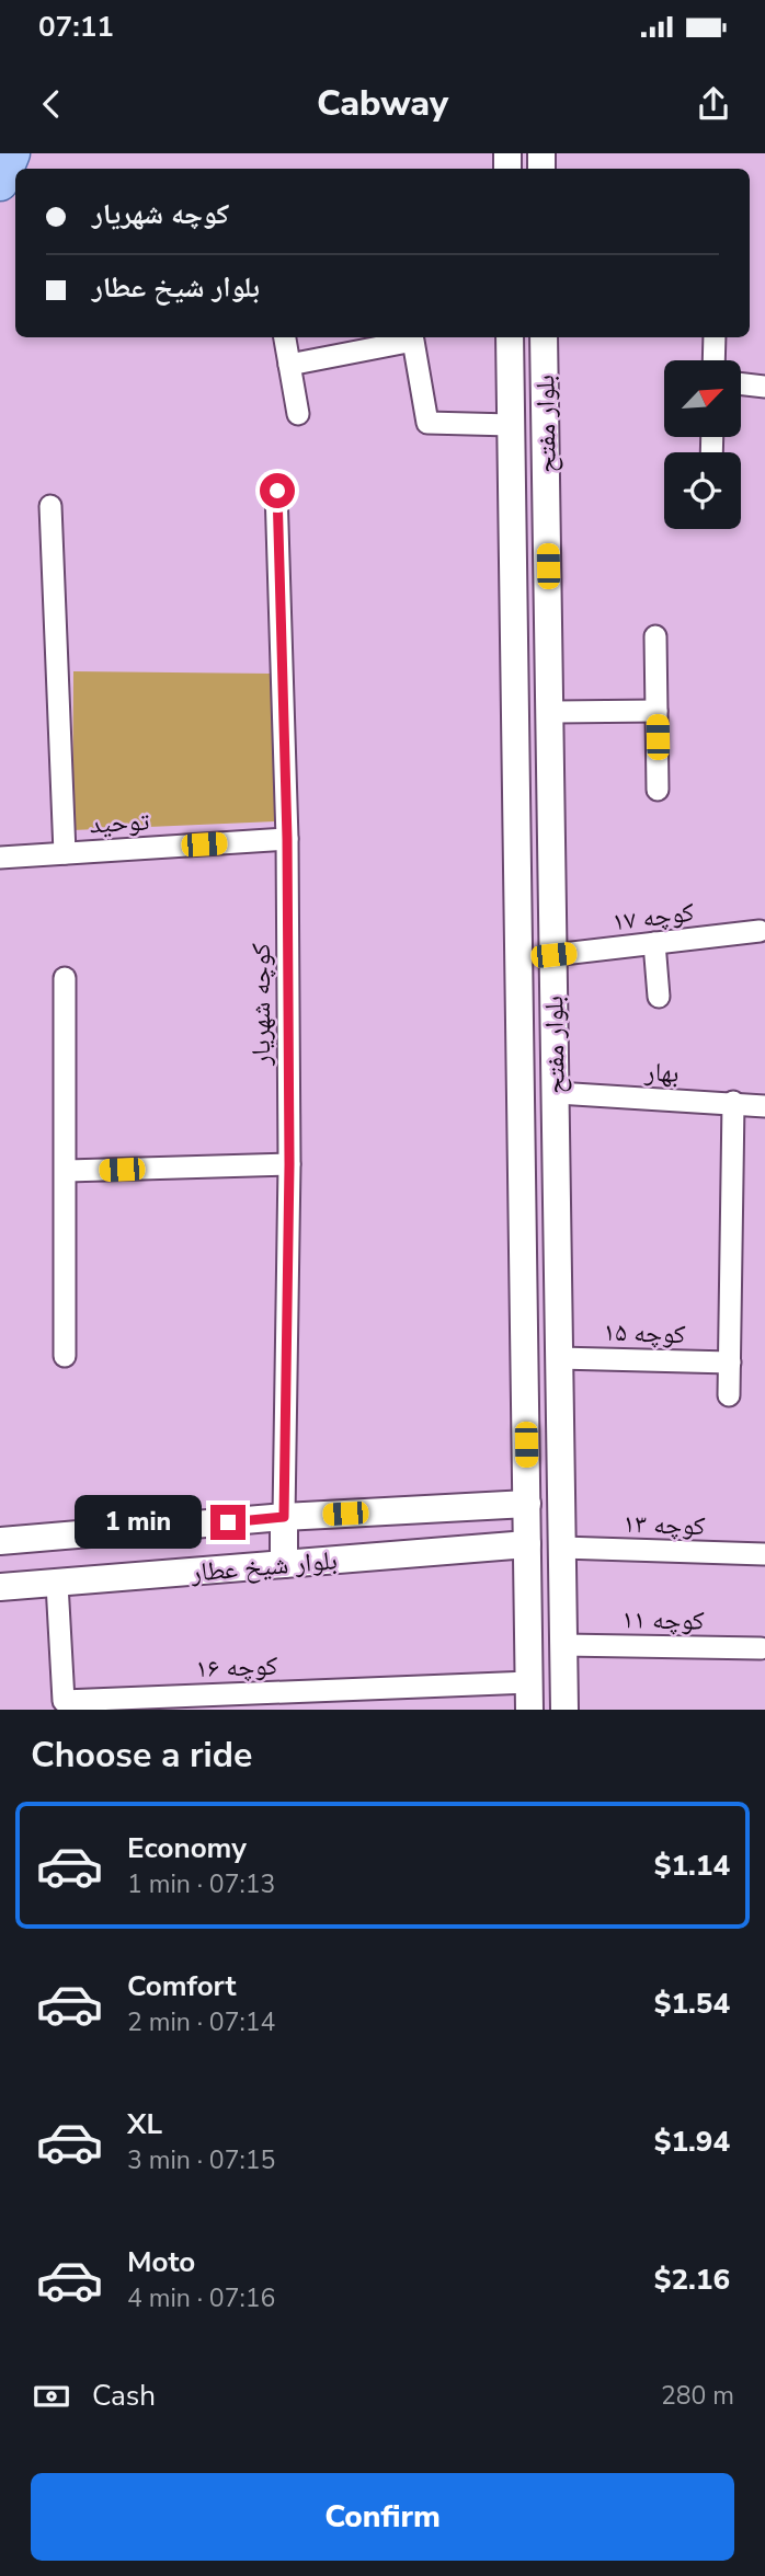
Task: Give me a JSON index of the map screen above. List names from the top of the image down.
{
  "streets": {
    "street": [
      "بلوار مفتح",
      "توحید",
      "کوچه ۱۷",
      "کوچه شهریار",
      "بهار",
      "کوچه ۱۵",
      "کوچه ۱۳",
      "بلوار شیخ عطار",
      "کوچه ۱۱",
      "کوچه ۱۶"
    ]
  },
  "crossings": [
    ["بلوار مفتح", "کوچه ۱۷"],
    ["بلوار مفتح", "بهار"],
    ["بلوار مفتح", "کوچه ۱۵"],
    ["بلوار مفتح", "کوچه ۱۳"],
    ["بلوار مفتح", "بلوار شیخ عطار"],
    ["بلوار مفتح", "کوچه ۱۱"],
    ["بلوار مفتح", "کوچه ۱۶"],
    ["توحید", "کوچه شهریار"],
    ["کوچه شهریار", "بلوار شیخ عطار"],
    ["بلوار شیخ عطار", "کوچه ۱۶"]
  ],
  "north": "top right",
  "page": {
    "status": "07:11",
    "header": "Cabway",
    "banner": ["کوچه شهریار", "بلوار شیخ عطار"],
    "bubble": "1 min",
    "heading": "Choose a ride",
    "list": [
      {
        "name": "Economy",
        "note": "1 min · 07:13",
        "value": "$1.14"
      },
      {
        "name": "Comfort",
        "note": "2 min · 07:14",
        "value": "$1.54"
      },
      {
        "name": "XL",
        "note": "3 min · 07:15",
        "value": "$1.94"
      },
      {
        "name": "Moto",
        "note": "4 min · 07:16",
        "value": "$2.16"
      }
    ],
    "pay": ["Cash", "280 m"],
    "buttons": "Confirm"
  }
}
